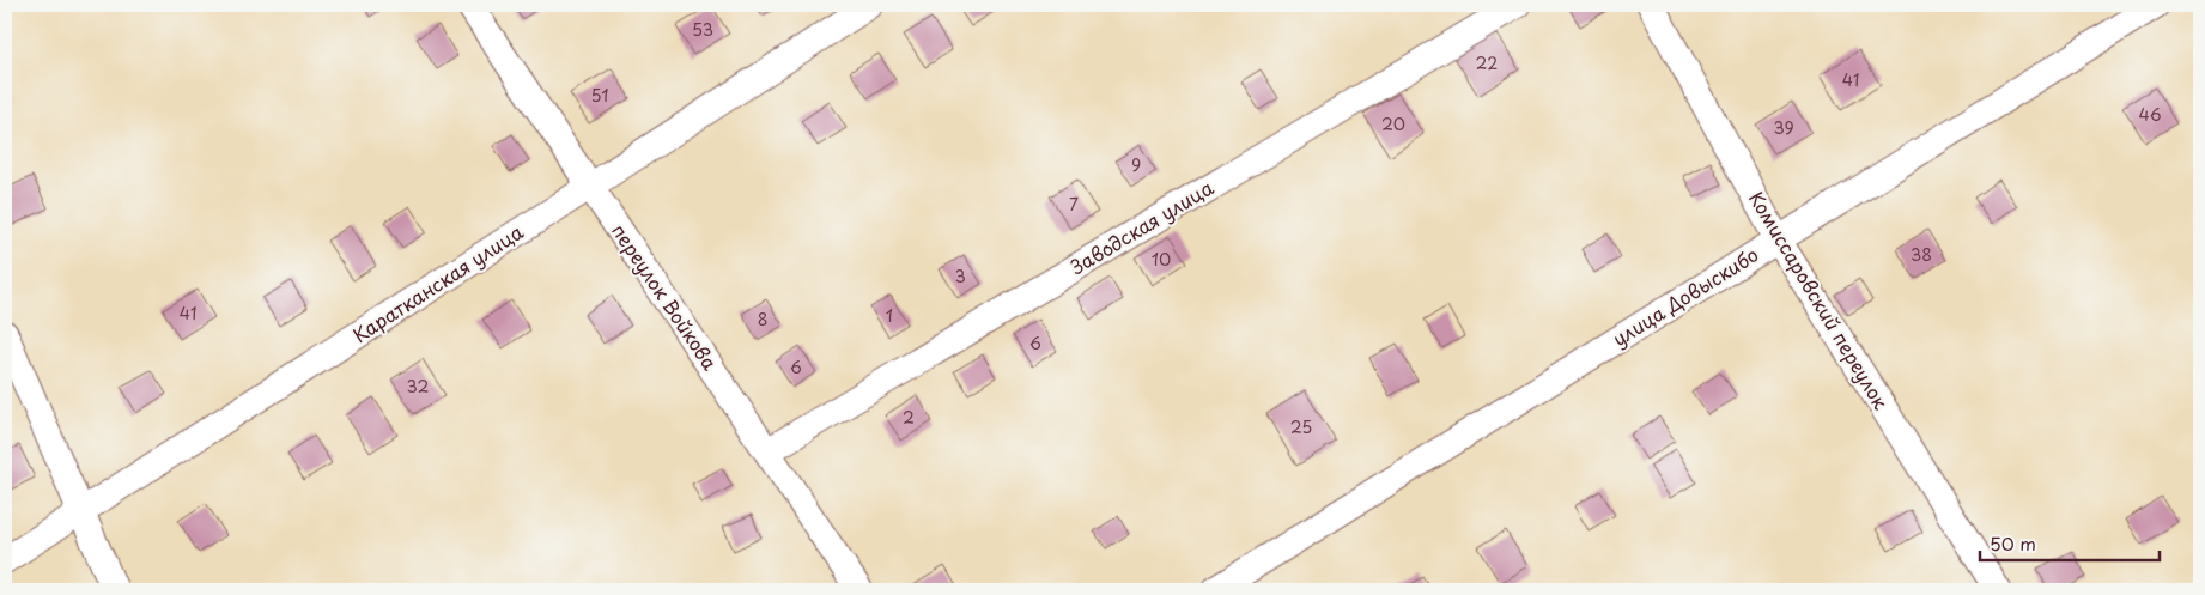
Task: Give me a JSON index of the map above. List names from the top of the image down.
{
  "streets": {
    "street": [
      "Заводская улица",
      "Каратканская улица",
      "переулок Войкова",
      "улица Довыскибо",
      "Комиссаровский переулок"
    ]
  },
  "crossings": [
    ["Заводская улица", "переулок Войкова"],
    ["Каратканская улица", "переулок Войкова"],
    ["улица Довыскибо", "Комиссаровский переулок"]
  ],
  "house_numbers": [
    "53",
    "22",
    "41",
    "51",
    "46",
    "20",
    "39",
    "9",
    "7",
    "38",
    "10",
    "3",
    "41",
    "1",
    "8",
    "6",
    "6",
    "32",
    "2",
    "25"
  ],
  "scale_bar": "50 m"
}
